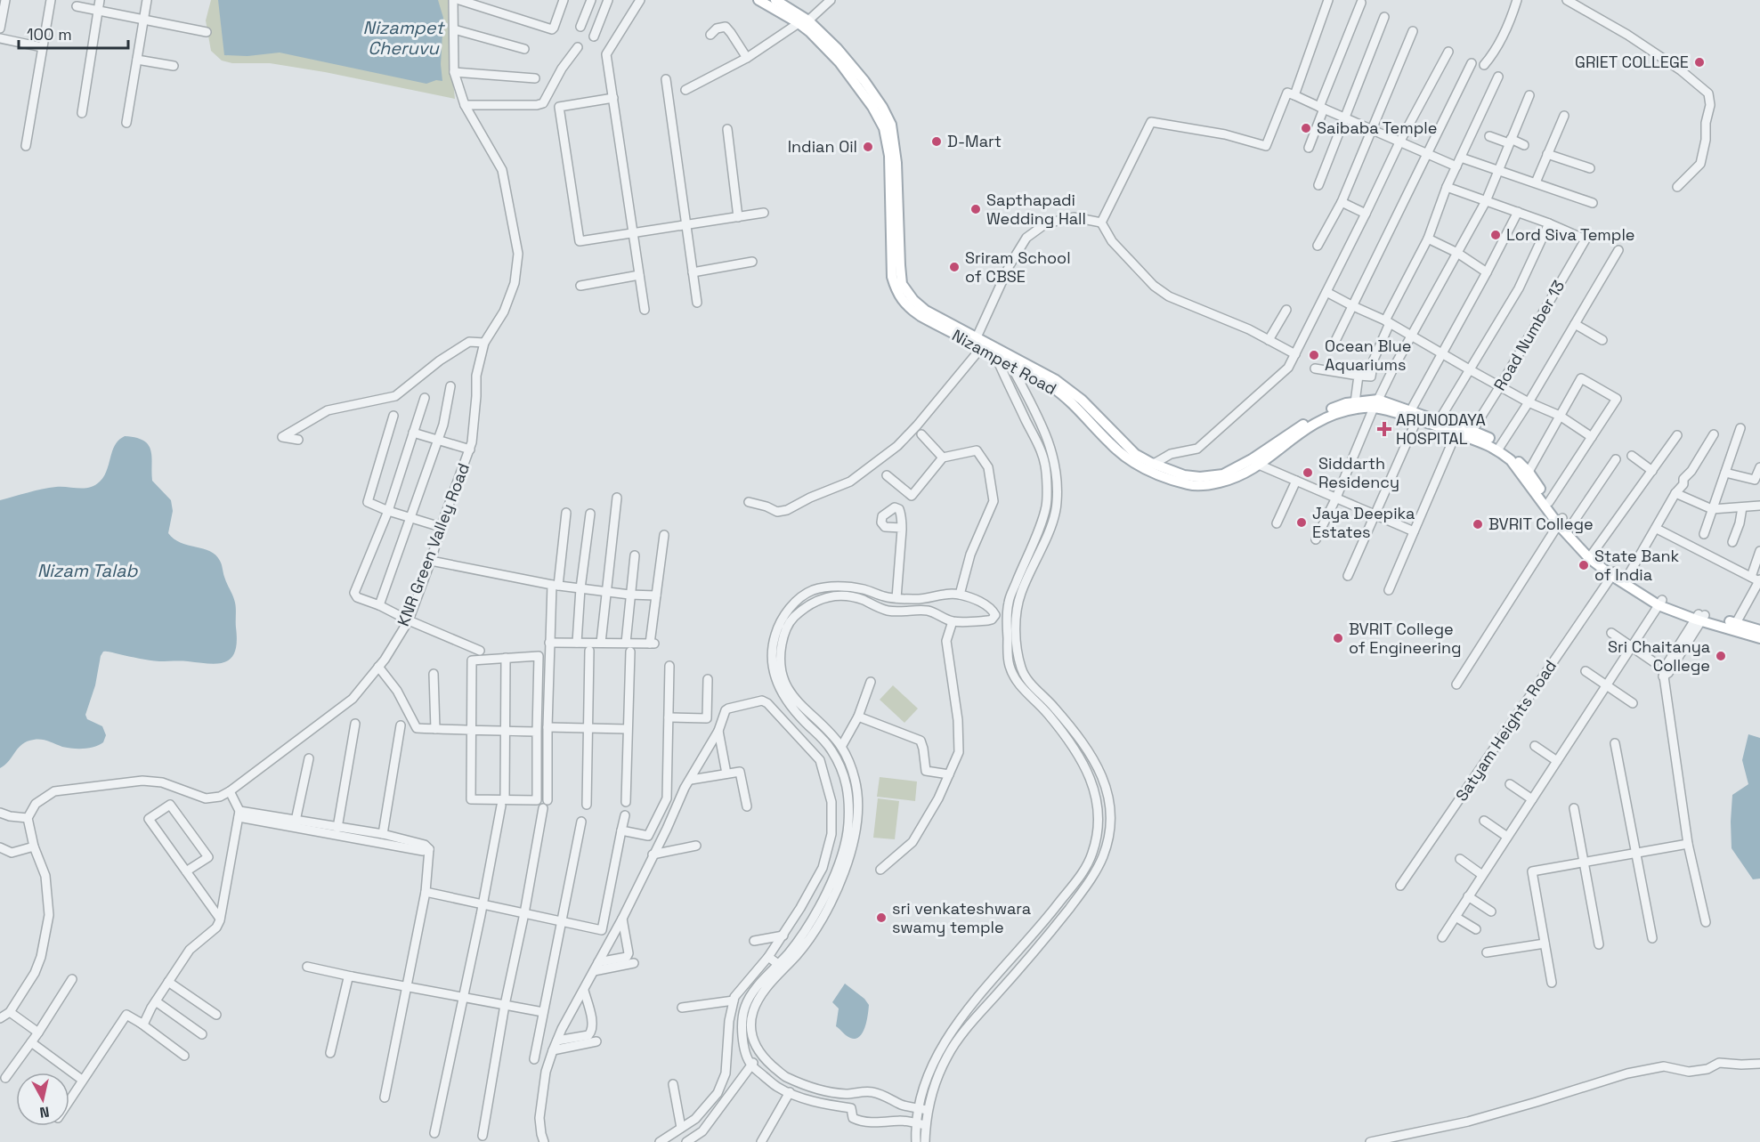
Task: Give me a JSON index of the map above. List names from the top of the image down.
{
  "streets": {
    "main road": ["Nizampet Road"],
    "street": ["Road Number 13", "KNR Green Valley Road", "Satyam Heights Road"]
  },
  "crossings": [
    ["Road Number 13", "Nizampet Road"],
    ["Nizampet Road", "Satyam Heights Road"]
  ],
  "water": ["Nizampet Cheruvu", "Nizam Talab"],
  "places": {
    "other": [
      "GRIET COLLEGE",
      "Saibaba Temple",
      "D-Mart",
      "Indian Oil",
      "Sapthapadi Wedding Hall",
      "Lord Siva Temple",
      "Sriram School of CBSE",
      "Ocean Blue Aquariums",
      "Siddarth Residency",
      "Jaya Deepika Estates",
      "BVRIT College",
      "State Bank of India",
      "BVRIT College of Engineering",
      "Sri Chaitanya College",
      "sri venkateshwara swamy temple"
    ],
    "health": ["ARUNODAYA HOSPITAL"]
  },
  "scale_bar": "100 m",
  "north": "bottom"
}
